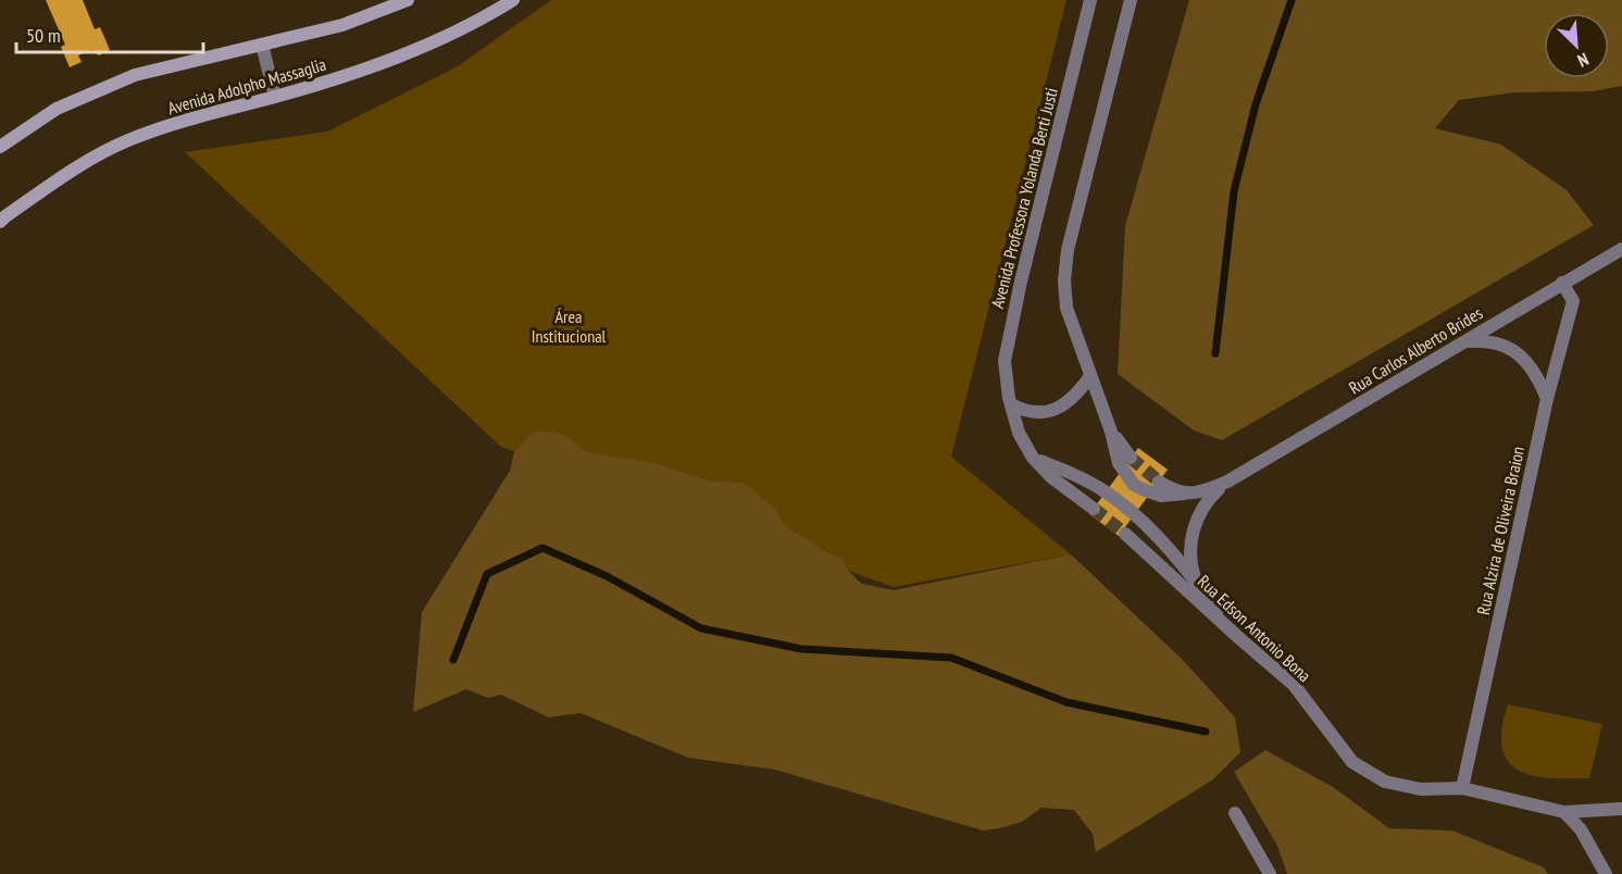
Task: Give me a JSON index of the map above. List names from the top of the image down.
{
  "streets": {
    "main road": ["Avenida Adolpho Massaglia"],
    "street": [
      "Avenida Professora Yolanda Berti Justi",
      "Rua Carlos Alberto Brides",
      "Rua Alzira de Oliveira Braion",
      "Rua Edson Antonio Bona"
    ]
  },
  "crossings": [
    ["Rua Carlos Alberto Brides", "Rua Alzira de Oliveira Braion"],
    ["Rua Alzira de Oliveira Braion", "Rua Edson Antonio Bona"]
  ],
  "parks": ["Área Institucional"],
  "scale_bar": "50 m",
  "north": "bottom right"
}
